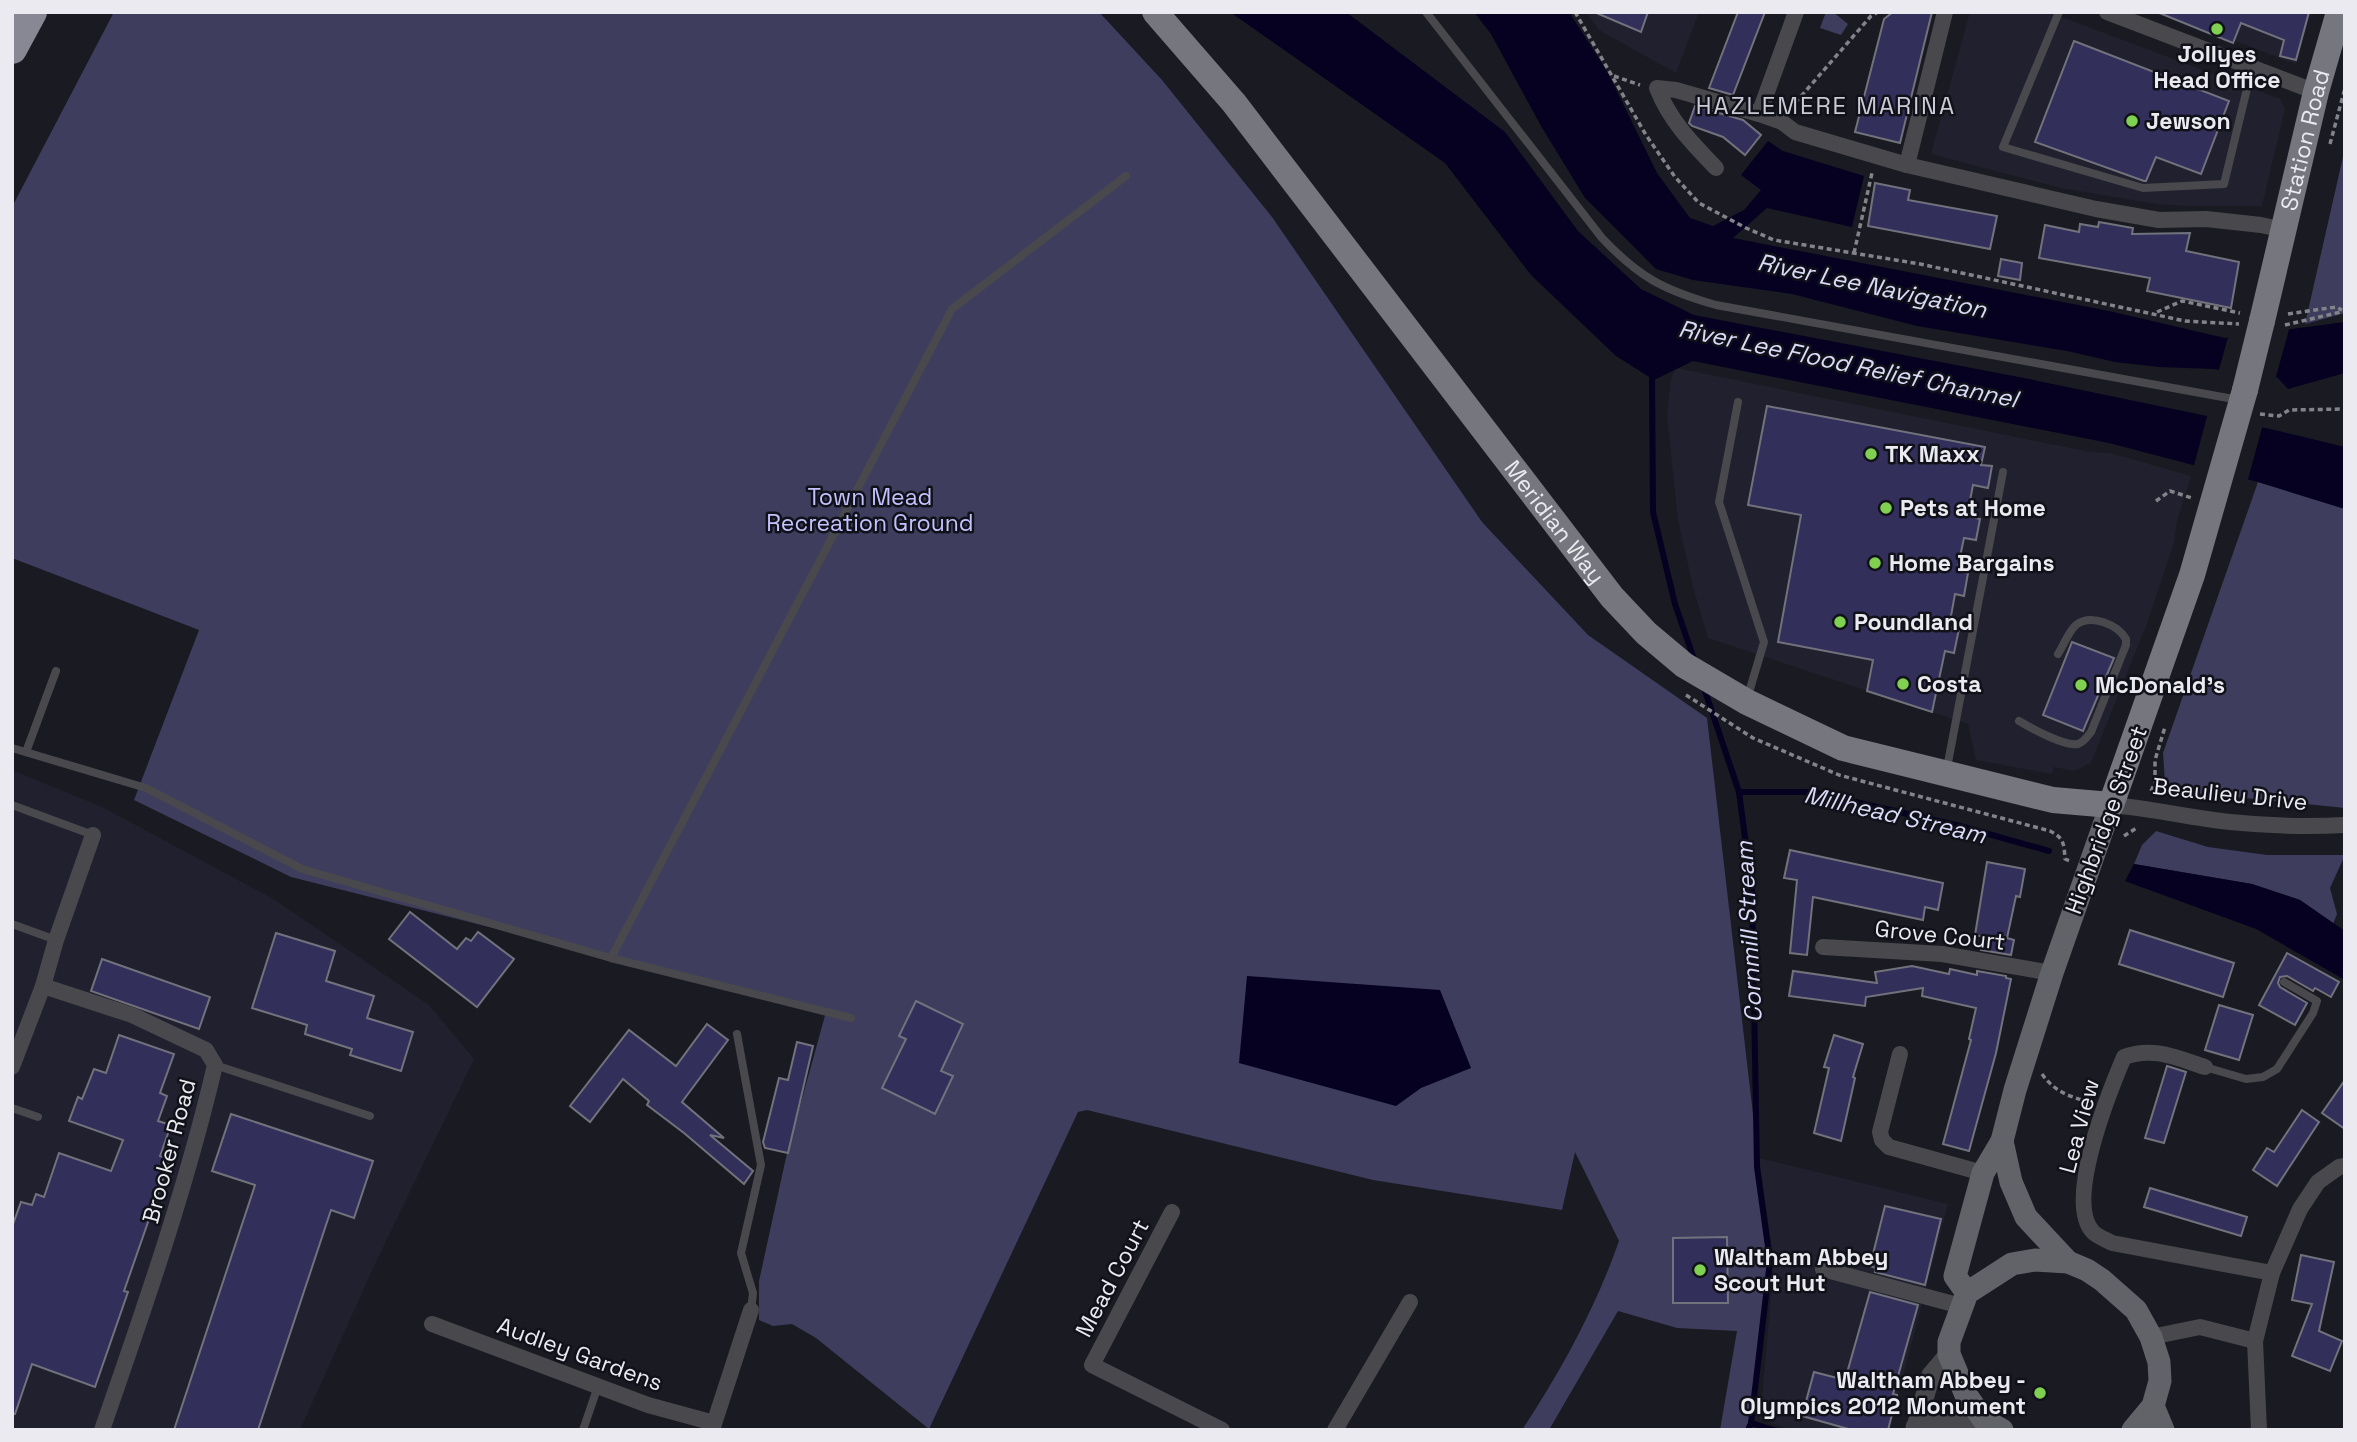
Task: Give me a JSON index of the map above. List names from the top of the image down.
{
  "streets": {
    "main road": ["Station Road", "Meridian Way", "Highbridge Street"],
    "street": [
      "Beaulieu Drive",
      "Grove Court",
      "Lea View",
      "Brooker Road",
      "Mead Court",
      "Audley Gardens"
    ]
  },
  "crossings": [
    ["Meridian Way", "Beaulieu Drive"],
    ["Meridian Way", "Highbridge Street"],
    ["Beaulieu Drive", "Highbridge Street"],
    ["Highbridge Street", "Grove Court"]
  ],
  "districts": ["HAZLEMERE MARINA"],
  "water": [
    "River Lee Navigation",
    "River Lee Flood Relief Channel",
    "Millhead Stream",
    "Cornmill Stream"
  ],
  "parks": ["Town Mead Recreation Ground"],
  "places": [
    "Jollyes Head Office",
    "Jewson",
    "TK Maxx",
    "Pets at Home",
    "Home Bargains",
    "Poundland",
    "Costa",
    "McDonald's",
    "Waltham Abbey Scout Hut",
    "Waltham Abbey - Olympics 2012 Monument"
  ]
}
